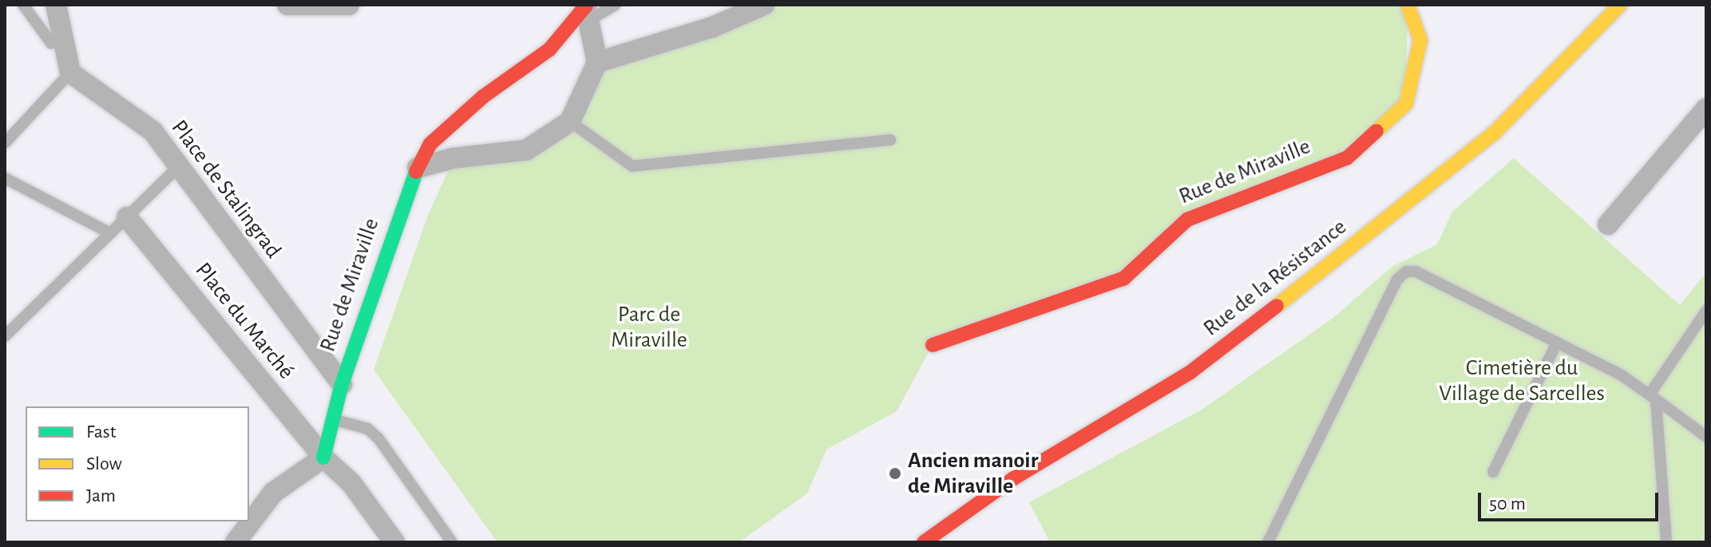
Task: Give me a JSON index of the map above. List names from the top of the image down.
{
  "streets": {
    "street": [
      "Rue de Miraville",
      "Place de Stalingrad",
      "Rue de la Résistance",
      "Place du Marché"
    ]
  },
  "crossings": [
    ["Rue de Miraville", "Place de Stalingrad"]
  ],
  "parks": ["Parc de Miraville", "Cimetière du Village de Sarcelles"],
  "places": ["Ancien manoir de Miraville"],
  "legend": ["Fast", "Slow", "Jam"],
  "scale_bar": "50 m"
}
